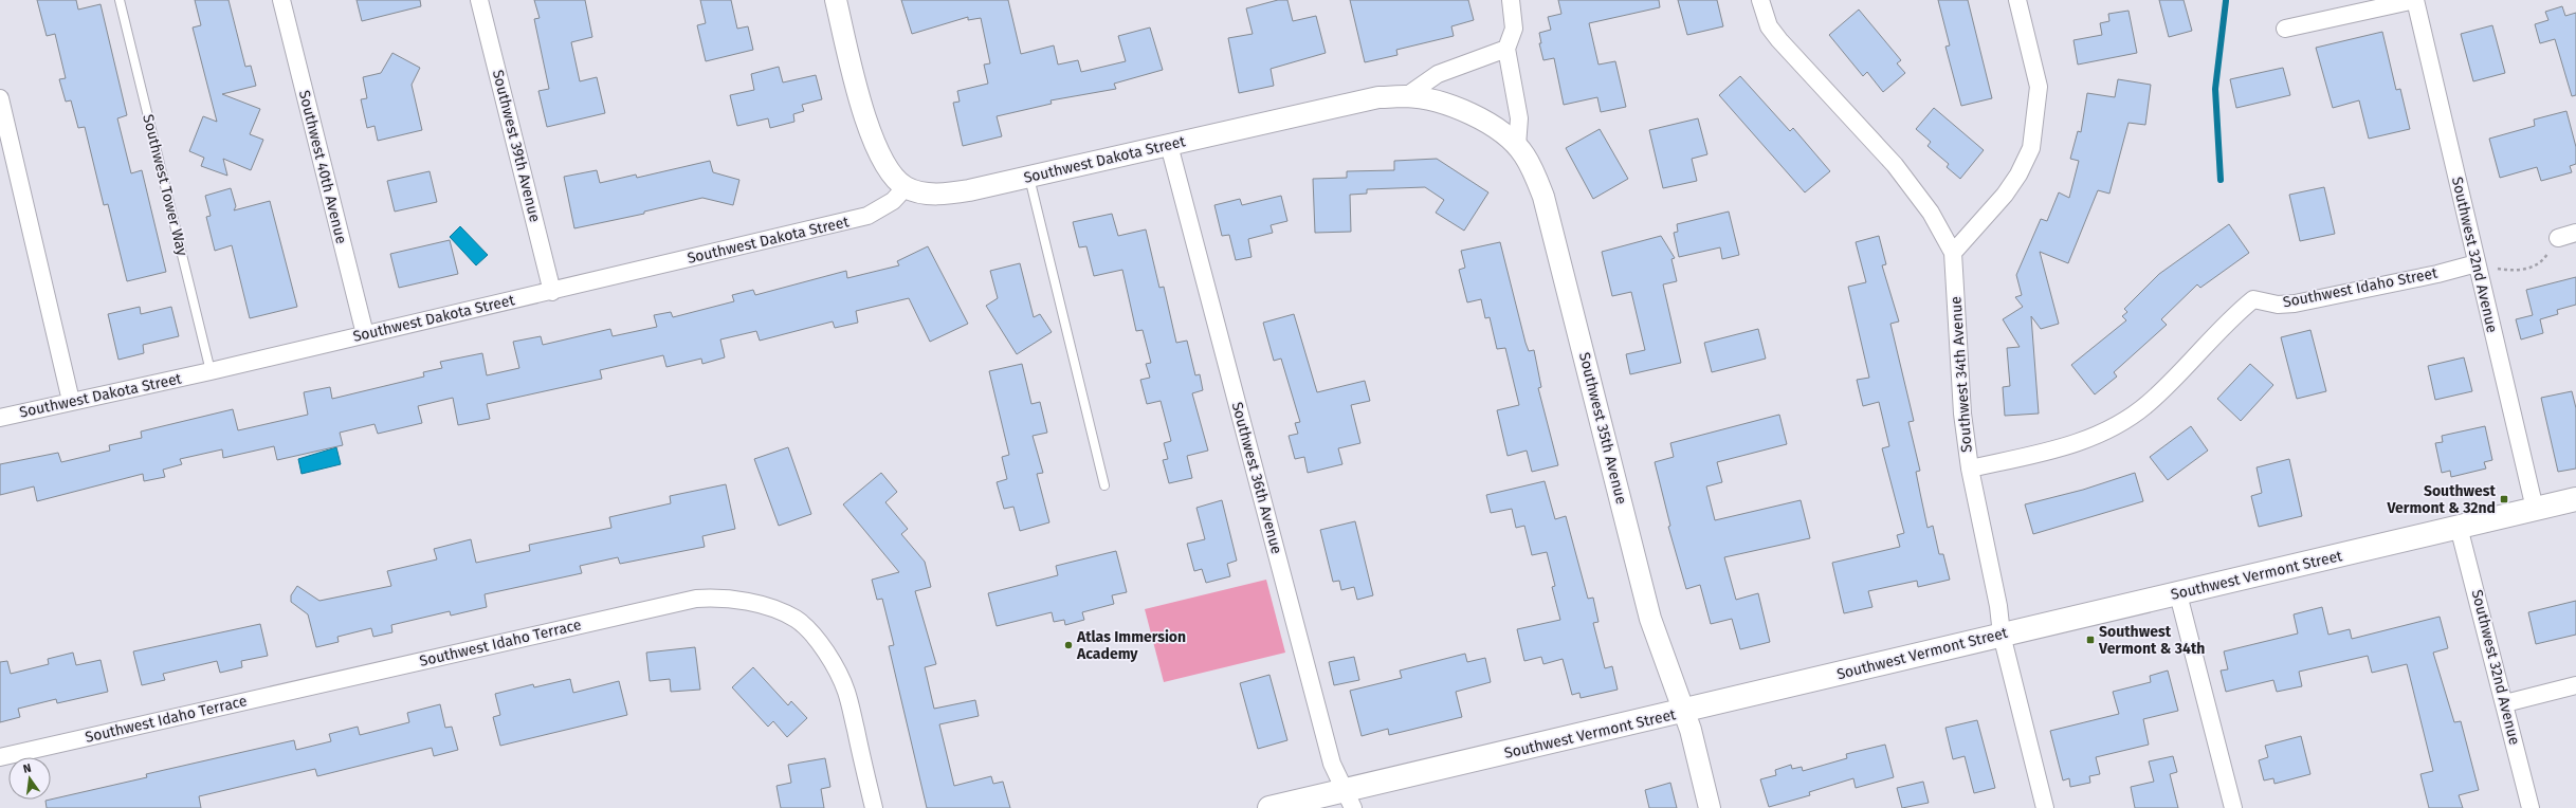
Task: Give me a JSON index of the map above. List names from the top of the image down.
{
  "streets": {
    "main road": ["Southwest Vermont Street"],
    "street": [
      "Southwest 39th Avenue",
      "Southwest Dakota Street",
      "Southwest 40th Avenue",
      "Southwest 32nd Avenue",
      "Southwest Idaho Street",
      "Southwest 34th Avenue",
      "Southwest 35th Avenue",
      "Southwest 36th Avenue",
      "Southwest Idaho Terrace"
    ],
    "lane": ["Southwest Tower Way"]
  },
  "crossings": [
    ["Southwest 39th Avenue", "Southwest Dakota Street"],
    ["Southwest Dakota Street", "Southwest 40th Avenue"],
    ["Southwest Dakota Street", "Southwest Tower Way"],
    ["Southwest Dakota Street", "Southwest 35th Avenue"],
    ["Southwest Dakota Street", "Southwest 36th Avenue"],
    ["Southwest 32nd Avenue", "Southwest Idaho Street"],
    ["Southwest 32nd Avenue", "Southwest Vermont Street"],
    ["Southwest Idaho Street", "Southwest 34th Avenue"],
    ["Southwest 34th Avenue", "Southwest Vermont Street"],
    ["Southwest 35th Avenue", "Southwest Vermont Street"],
    ["Southwest 36th Avenue", "Southwest Vermont Street"]
  ],
  "places": {
    "transit": ["Southwest Vermont & 32nd", "Southwest Vermont & 34th"],
    "other": ["Atlas Immersion Academy"]
  },
  "north": "top"
}
